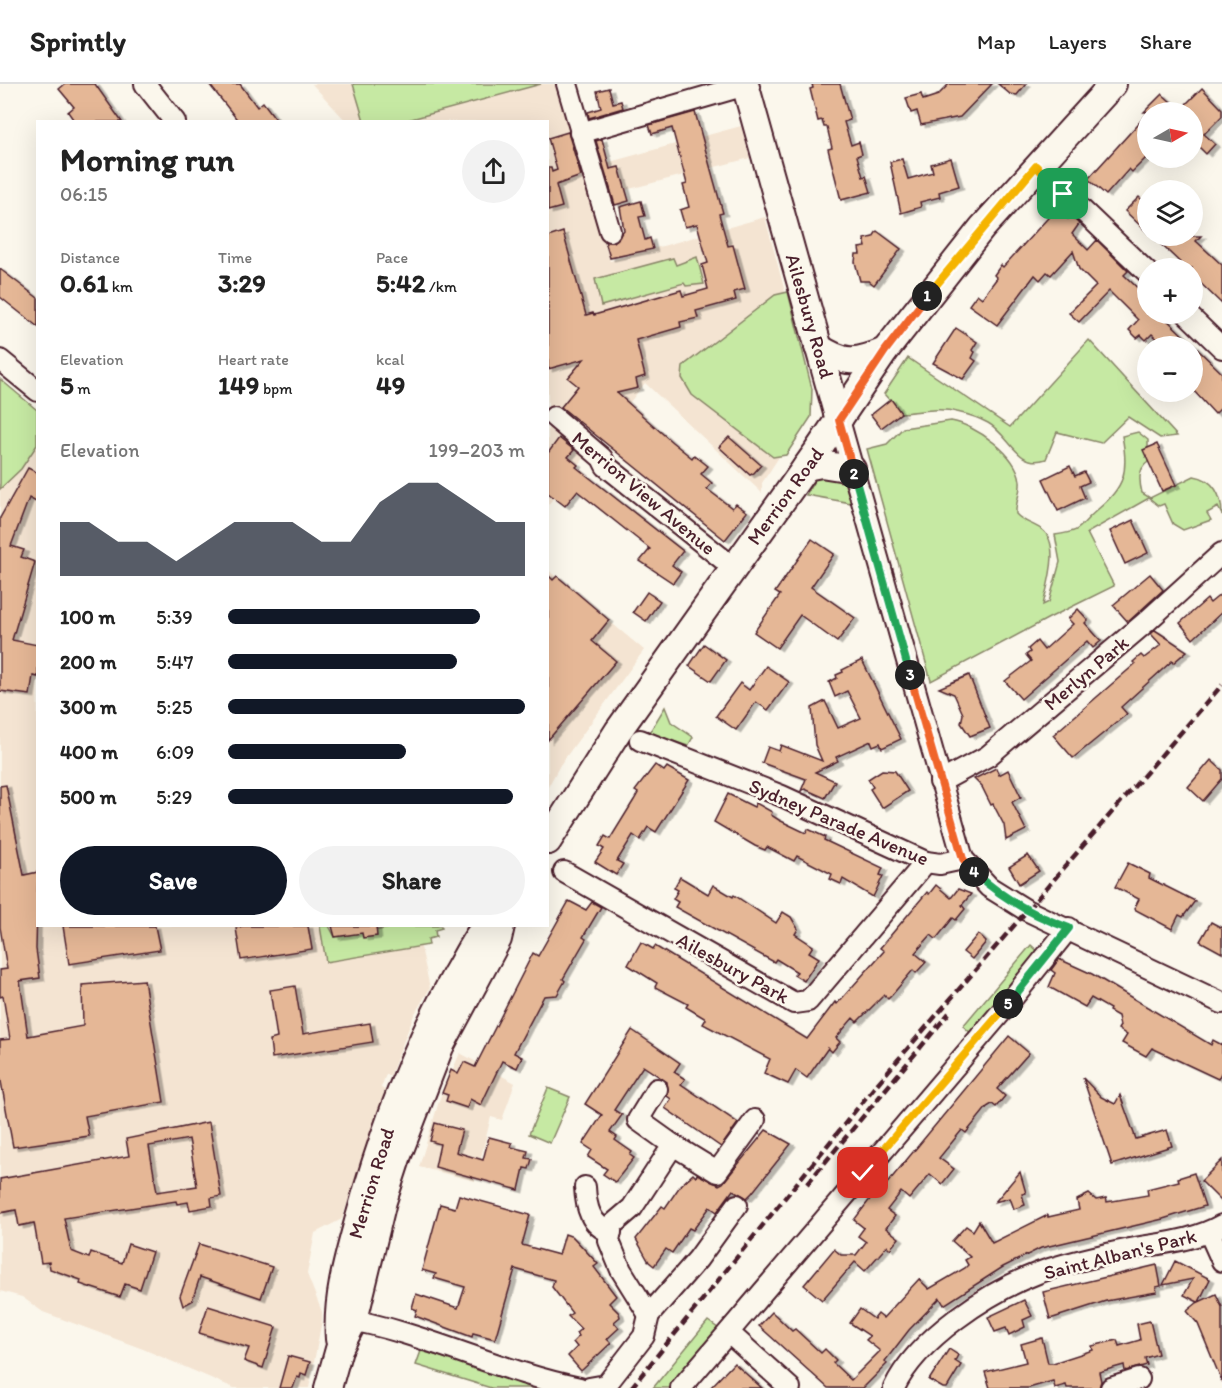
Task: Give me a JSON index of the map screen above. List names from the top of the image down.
{
  "streets": {
    "main road": ["Ailesbury Road", "Merrion Road"],
    "street": [
      "Merrion View Avenue",
      "Merlyn Park",
      "Sydney Parade Avenue",
      "Ailesbury Park",
      "Saint Alban's Park"
    ]
  },
  "crossings": [
    ["Ailesbury Road", "Merrion Road"],
    ["Ailesbury Road", "Merlyn Park"],
    ["Ailesbury Road", "Sydney Parade Avenue"],
    ["Merrion View Avenue", "Merrion Road"],
    ["Sydney Parade Avenue", "Ailesbury Park"]
  ],
  "north": "right",
  "page": {
    "header": "Sprintly",
    "nav": ["Map", "Layers", "Share"],
    "map_buttons": ["+", "−"],
    "heading": ["Morning run", "06:15"],
    "stats": [
      ["Distance", "0.61 km"],
      ["Time", "3:29"],
      ["Pace", "5:42 /km"],
      ["Elevation", "5 m"],
      ["Heart rate", "149 bpm"],
      ["kcal", "49"]
    ],
    "pins": [
      "1",
      "2",
      "3",
      "4",
      "5"
    ],
    "chart": ["Elevation", "199–203 m"],
    "list": [
      {
        "name": "100 m",
        "note": "5:39"
      },
      {
        "name": "200 m",
        "note": "5:47"
      },
      {
        "name": "300 m",
        "note": "5:25"
      },
      {
        "name": "400 m",
        "note": "6:09"
      },
      {
        "name": "500 m",
        "note": "5:29"
      }
    ],
    "buttons": ["Save", "Share"]
  }
}
